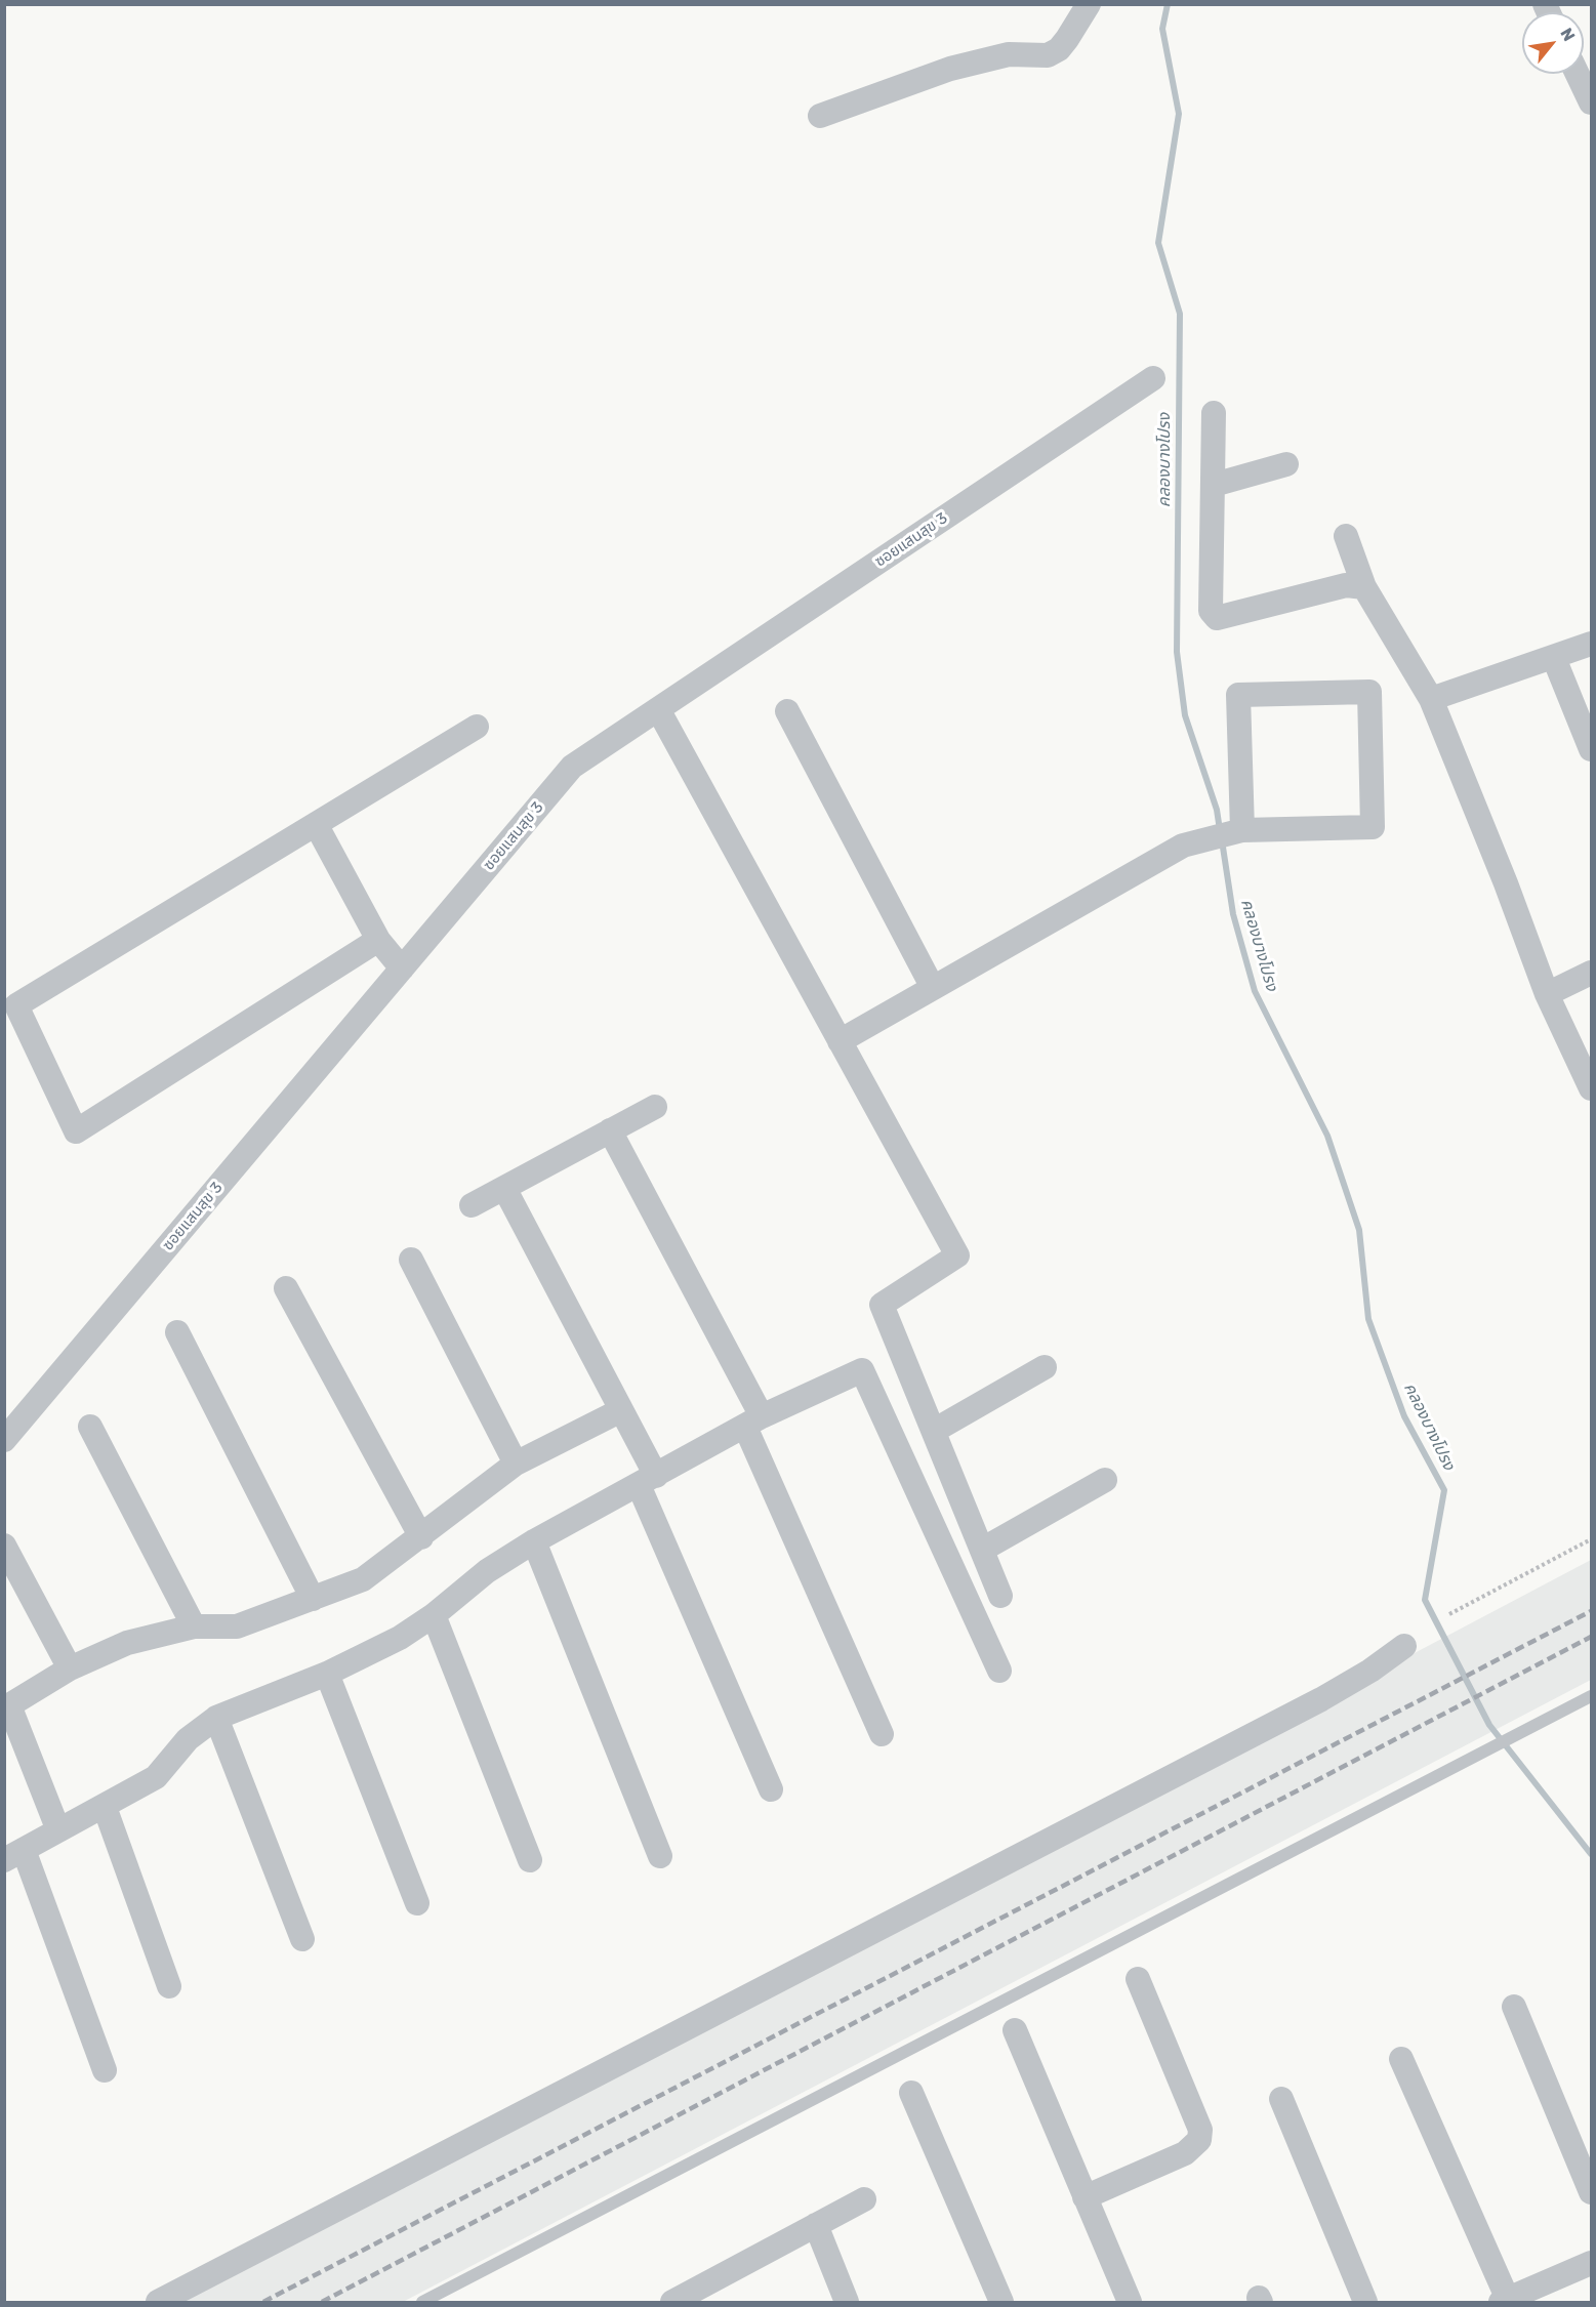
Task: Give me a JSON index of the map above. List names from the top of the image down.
{
  "streets": {
    "street": ["ซอยแสนสุข 3"]
  },
  "water": ["คลองบางโปรง"],
  "north": "top right"
}
